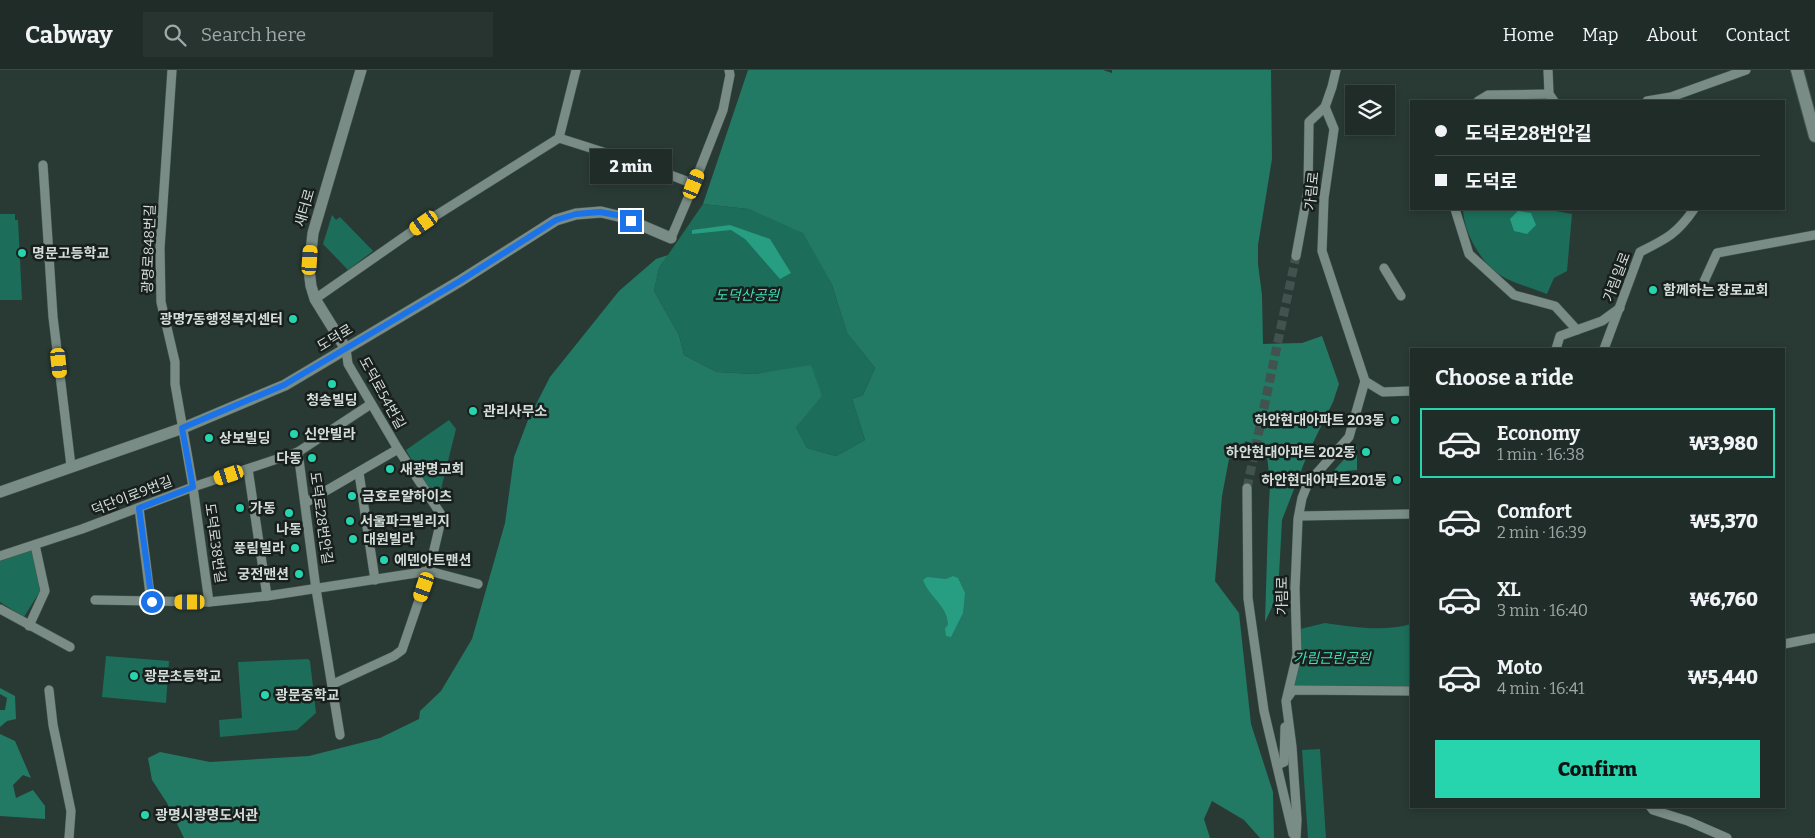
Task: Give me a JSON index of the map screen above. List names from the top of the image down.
{
  "streets": {
    "street": [
      "가림로",
      "새터로",
      "광명로848번길",
      "가림일로",
      "도덕로",
      "도덕로54번길",
      "덕단이로9번길",
      "도덕로28번안길",
      "도덕로38번길"
    ]
  },
  "crossings": [
    ["새터로", "도덕로"],
    ["새터로", "도덕로54번길"],
    ["광명로848번길", "도덕로"],
    ["광명로848번길", "도덕로38번길"],
    ["도덕로", "도덕로54번길"],
    ["도덕로", "도덕로38번길"],
    ["도덕로54번길", "덕단이로9번길"],
    ["도덕로54번길", "도덕로28번안길"],
    ["덕단이로9번길", "도덕로28번안길"],
    ["덕단이로9번길", "도덕로38번길"]
  ],
  "parks": ["도덕산공원", "가림근린공원"],
  "places": [
    "명문고등학교",
    "함께하는 장로교회",
    "광명7동행정복지센터",
    "청송빌딩",
    "관리사무소",
    "하안현대아파트 203동",
    "신안빌라",
    "상보빌딩",
    "하안현대아파트 202동",
    "다동",
    "새광명교회",
    "하안현대아파트201동",
    "금호로얄하이츠",
    "가동",
    "나동",
    "서울파크빌리지",
    "대원빌라",
    "풍림빌라",
    "에덴아트맨션",
    "궁전맨션",
    "광문초등학교",
    "광문중학교",
    "광명시광명도서관"
  ],
  "page": {
    "header": "Cabway",
    "search": "Search here",
    "nav": [
      "Home",
      "Map",
      "About",
      "Contact"
    ],
    "banner": ["도덕로28번안길", "도덕로"],
    "bubble": "2 min",
    "heading": "Choose a ride",
    "list": [
      {
        "name": "Economy",
        "note": "1 min · 16:38",
        "value": "₩3,980"
      },
      {
        "name": "Comfort",
        "note": "2 min · 16:39",
        "value": "₩5,370"
      },
      {
        "name": "XL",
        "note": "3 min · 16:40",
        "value": "₩6,760"
      },
      {
        "name": "Moto",
        "note": "4 min · 16:41",
        "value": "₩5,440"
      }
    ],
    "buttons": "Confirm"
  }
}
